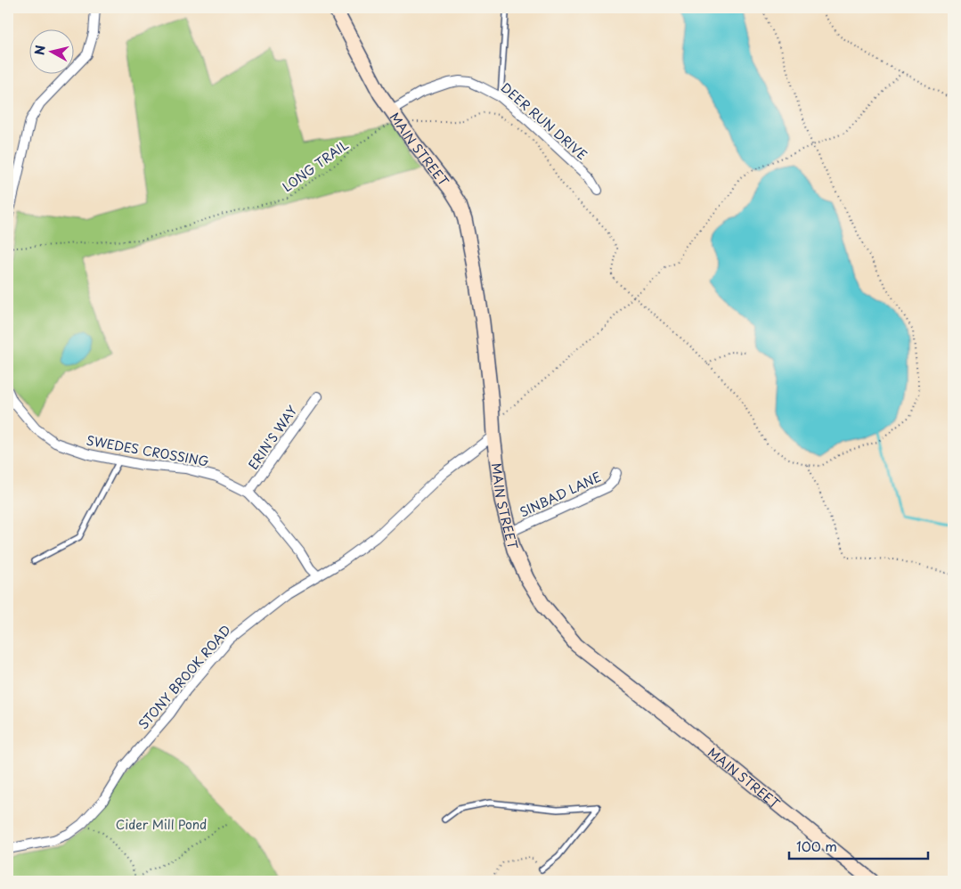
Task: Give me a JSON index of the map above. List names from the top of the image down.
{
  "streets": {
    "main road": ["MAIN STREET"],
    "street": [
      "DEER RUN DRIVE",
      "ERIN'S WAY",
      "SWEDES CROSSING",
      "SINBAD LANE",
      "STONY BROOK ROAD"
    ],
    "path": ["LONG TRAIL"]
  },
  "crossings": [
    ["DEER RUN DRIVE", "MAIN STREET"],
    ["MAIN STREET", "LONG TRAIL"],
    ["MAIN STREET", "SINBAD LANE"],
    ["MAIN STREET", "STONY BROOK ROAD"],
    ["ERIN'S WAY", "SWEDES CROSSING"],
    ["SWEDES CROSSING", "STONY BROOK ROAD"]
  ],
  "parks": ["Cider Mill Pond"],
  "scale_bar": "100 m",
  "north": "left"
}
